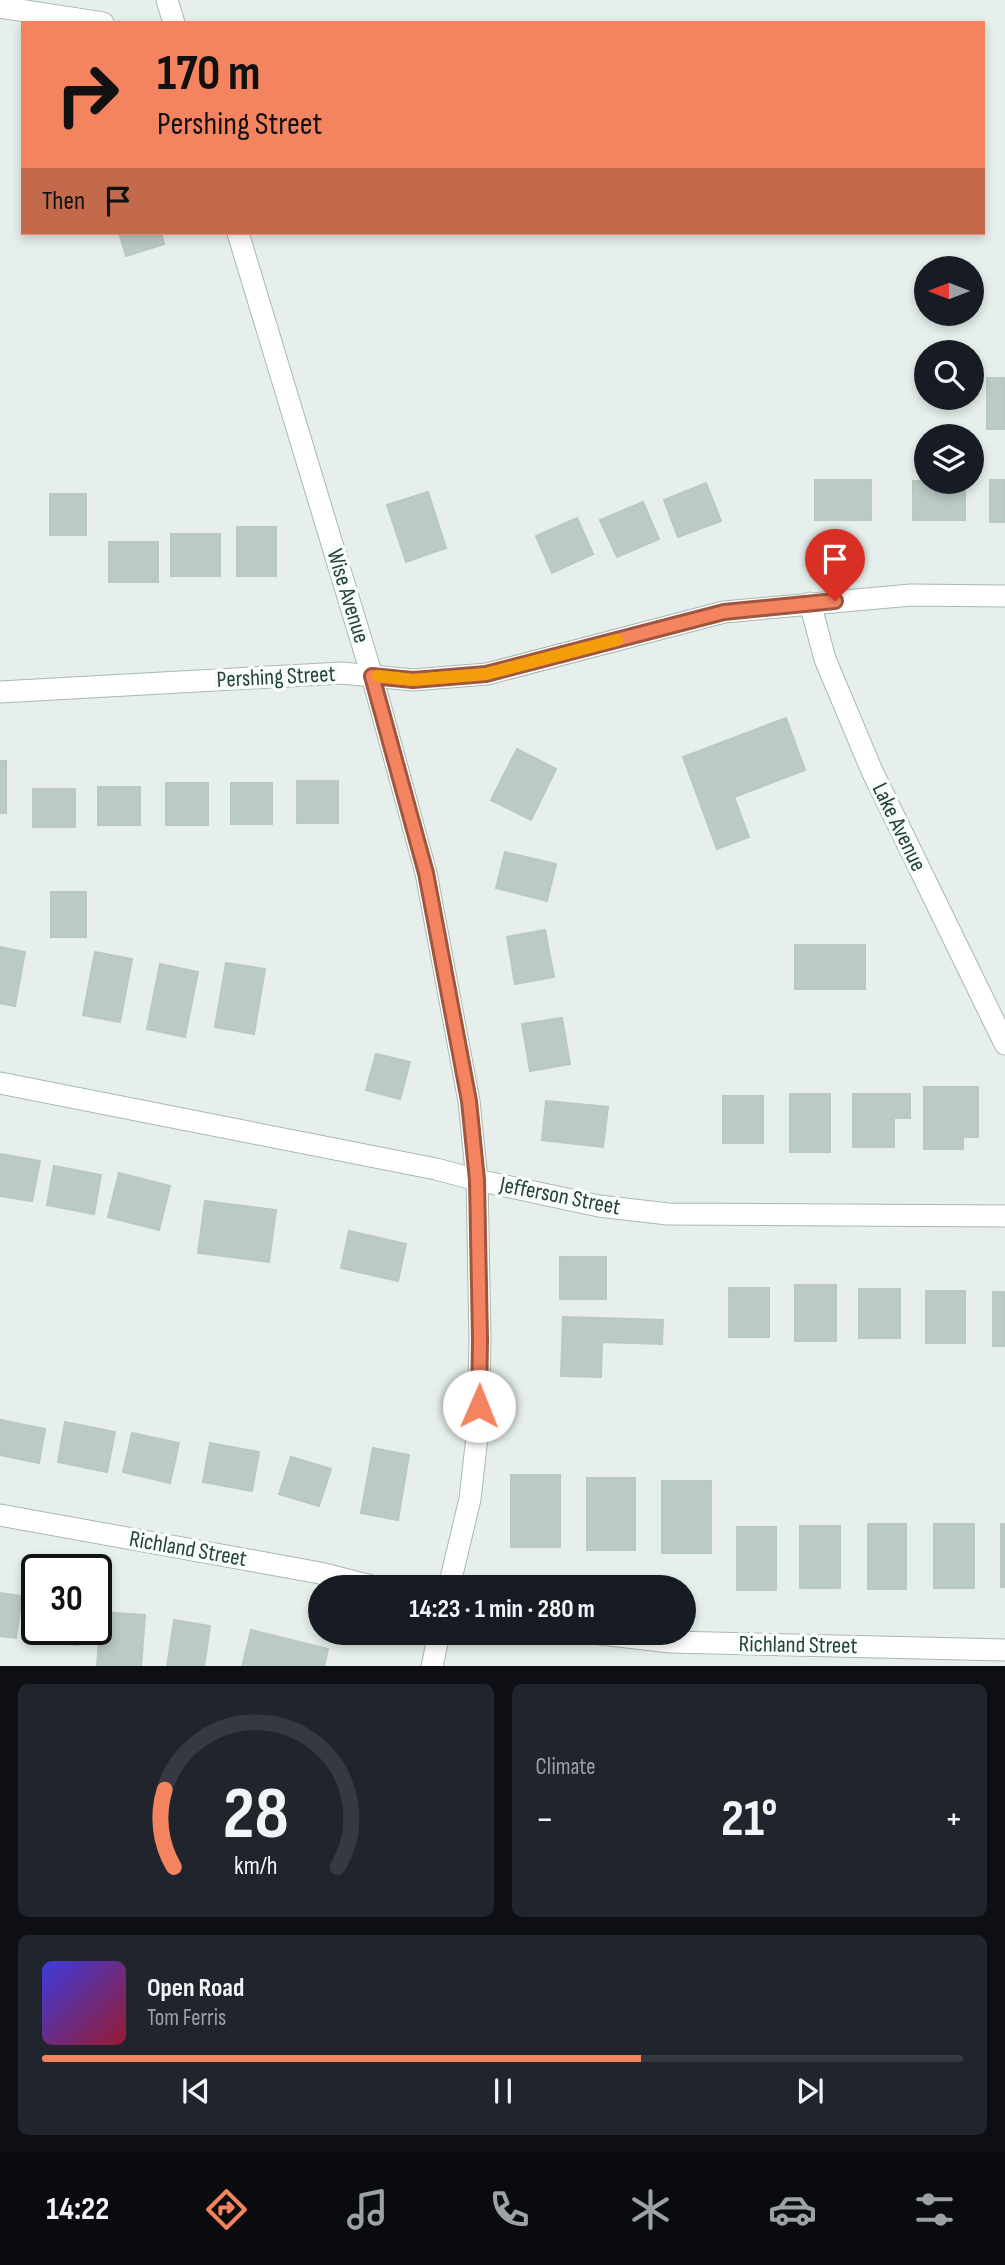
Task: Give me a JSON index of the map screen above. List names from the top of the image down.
{
  "streets": {
    "street": [
      "Wise Avenue",
      "Pershing Street",
      "Lake Avenue",
      "Jefferson Street",
      "Richland Street"
    ]
  },
  "crossings": [
    ["Wise Avenue", "Pershing Street"],
    ["Wise Avenue", "Jefferson Street"],
    ["Pershing Street", "Lake Avenue"]
  ],
  "north": "left",
  "page": {
    "turn": ["170 m", "Pershing Street"],
    "then": "Then",
    "limit": "30",
    "trip": "14:23 · 1 min · 280 m",
    "tile": "Climate",
    "heat": ["−", "21°", "+"],
    "song": ["Open Road", "Tom Ferris"],
    "tabs": "14:22",
    "gauge": ["28", "km/h"]
  }
}
